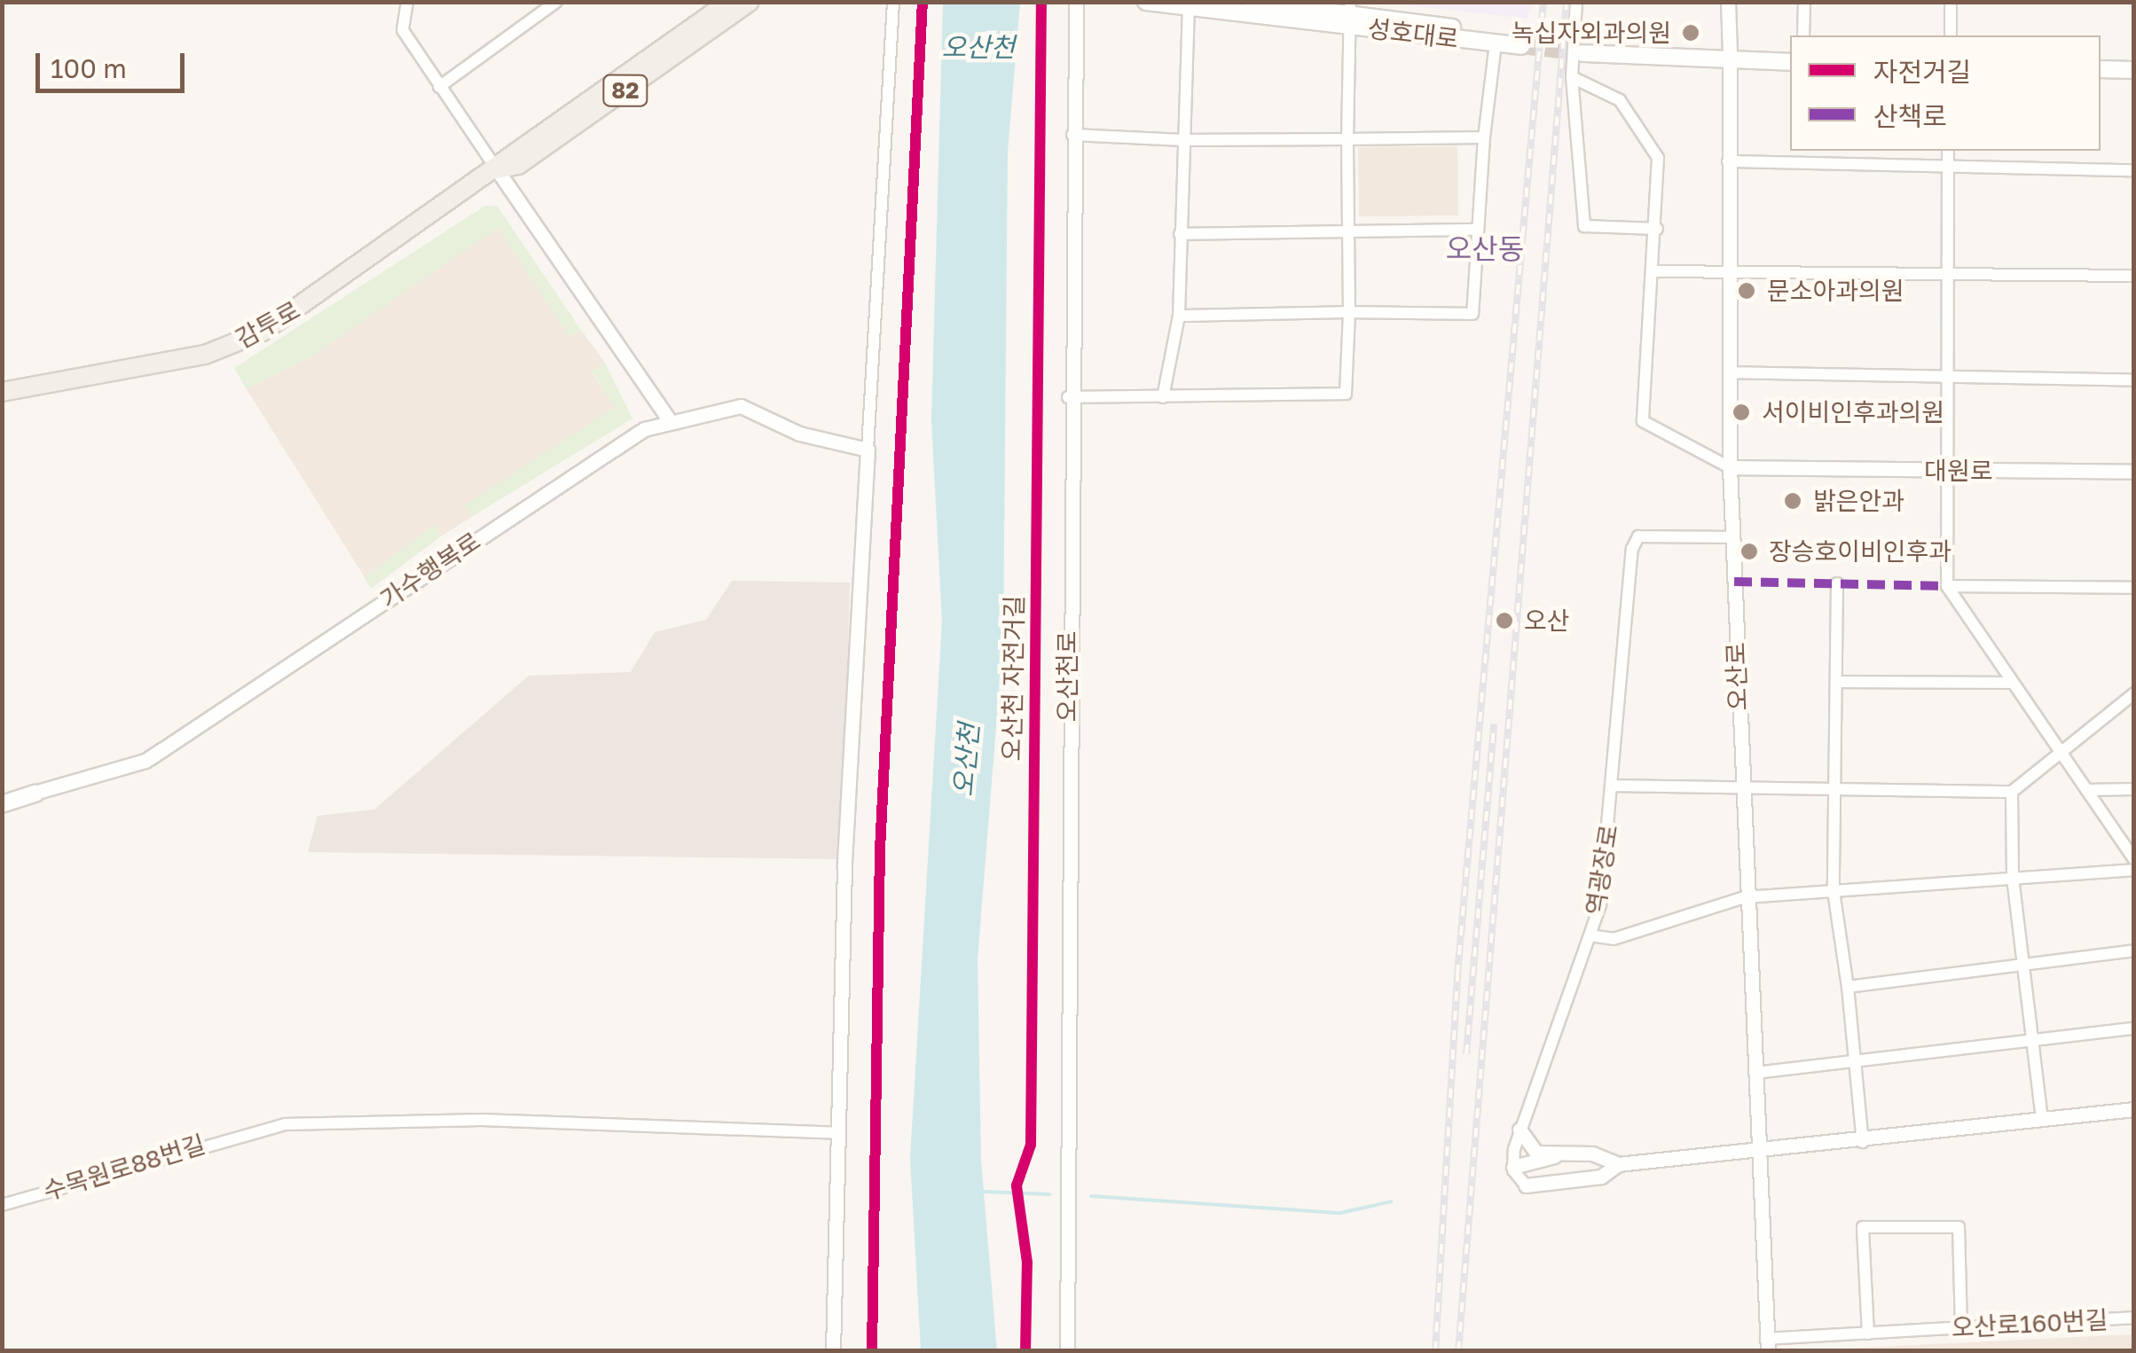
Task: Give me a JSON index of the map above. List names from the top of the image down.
{
  "streets": {
    "main road": ["성호대로", "감투로"],
    "street": [
      "대원로",
      "가수행복로",
      "오산천로",
      "오산로",
      "역광장로",
      "수목원로88번길",
      "오산로160번길"
    ],
    "cycle path": ["오산천 자전거길"]
  },
  "crossings": [
    ["대원로", "오산로"],
    ["오산로", "역광장로"],
    ["오산로", "오산로160번길"]
  ],
  "districts": ["오산동"],
  "water": ["오산천"],
  "places": [
    "녹십자외과의원",
    "문소아과의원",
    "서이비인후과의원",
    "밝은안과",
    "장승호이비인후과",
    "오산"
  ],
  "legend": ["자전거길", "산책로"],
  "scale_bar": "100 m"
}
